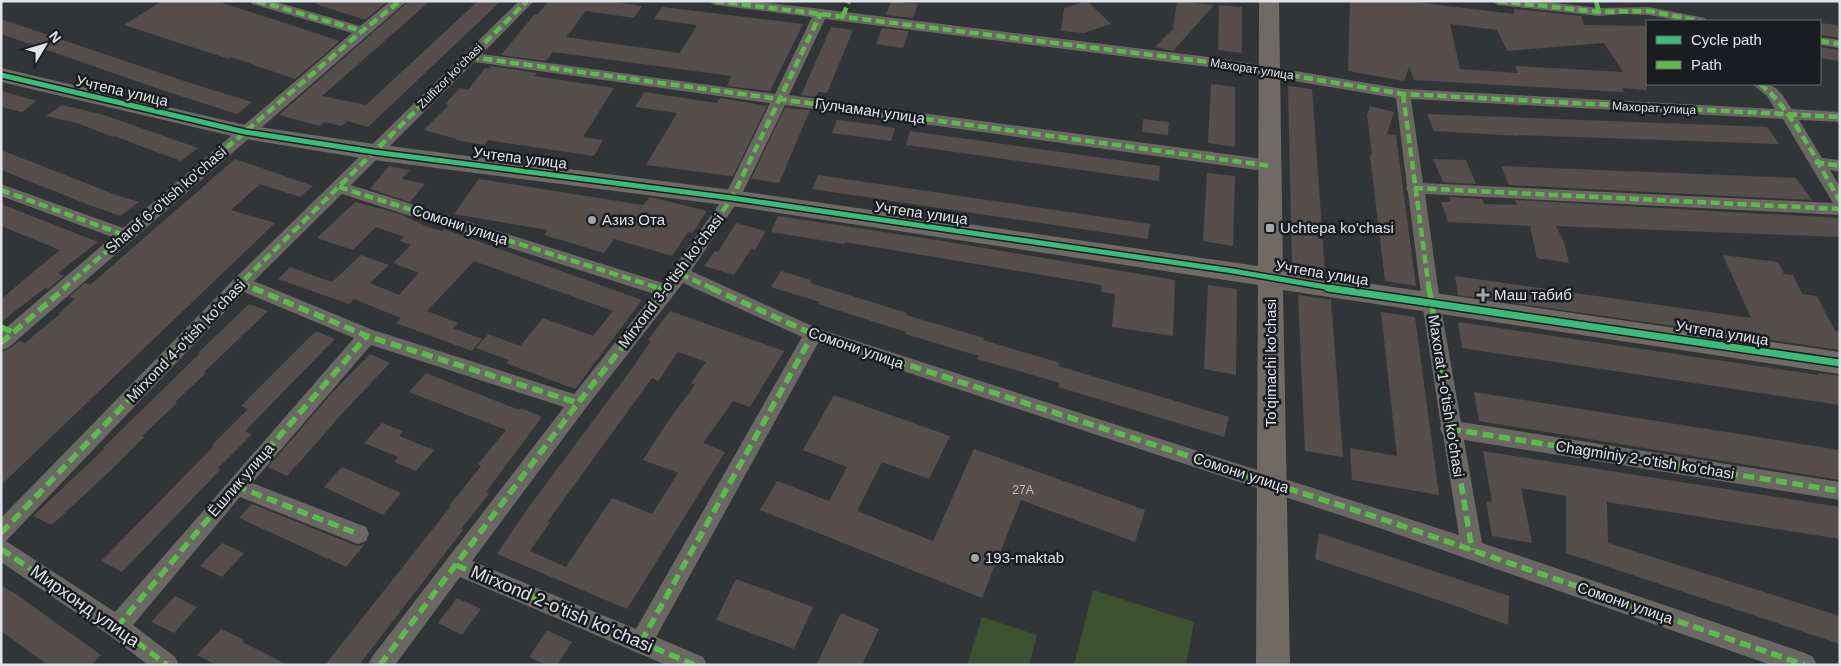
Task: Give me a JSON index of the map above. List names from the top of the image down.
{
  "streets": {
    "main road": ["To'qimachi ko'chasi"],
    "street": [
      "Махорат улица",
      "Zulfizor ko'chasi",
      "Учтепа улица",
      "Гулчаман улица",
      "Sharof 6-o'tish ko'chasi",
      "Сомони улица",
      "Mirxond 3-o'tish ko'chasi",
      "Mirxond 4-o'tish ko'chasi",
      "Maxorat 1-o'tish ko'chasi",
      "Chagminiy 2-o'tish ko'chasi",
      "Ёшлик улица",
      "Мирхонд улица",
      "Mirxond 2-o'tish ko'chasi"
    ]
  },
  "crossings": [
    ["Махорат улица", "Mirxond 3-o'tish ko'chasi"],
    ["Махорат улица", "To'qimachi ko'chasi"],
    ["Махорат улица", "Maxorat 1-o'tish ko'chasi"],
    ["Zulfizor ko'chasi", "Учтепа улица"],
    ["Zulfizor ko'chasi", "Гулчаман улица"],
    ["Zulfizor ko'chasi", "Mirxond 4-o'tish ko'chasi"],
    ["Учтепа улица", "Sharof 6-o'tish ko'chasi"],
    ["Учтепа улица", "Mirxond 3-o'tish ko'chasi"],
    ["Учтепа улица", "Mirxond 4-o'tish ko'chasi"],
    ["Учтепа улица", "To'qimachi ko'chasi"],
    ["Учтепа улица", "Maxorat 1-o'tish ko'chasi"],
    ["Гулчаман улица", "Mirxond 3-o'tish ko'chasi"],
    ["Гулчаман улица", "To'qimachi ko'chasi"],
    ["Сомони улица", "Mirxond 3-o'tish ko'chasi"],
    ["Сомони улица", "Mirxond 4-o'tish ko'chasi"],
    ["Сомони улица", "To'qimachi ko'chasi"],
    ["Сомони улица", "Maxorat 1-o'tish ko'chasi"],
    ["Mirxond 3-o'tish ko'chasi", "Mirxond 2-o'tish ko'chasi"],
    ["Maxorat 1-o'tish ko'chasi", "Chagminiy 2-o'tish ko'chasi"],
    ["Ёшлик улица", "Мирхонд улица"]
  ],
  "places": {
    "other": ["Азиз Ота", "193-maktab"],
    "transit": ["Uchtepa ko'chasi"],
    "health": ["Маш табиб"]
  },
  "house_numbers": ["27А"],
  "legend": ["Cycle path", "Path"],
  "north": "top right"
}
